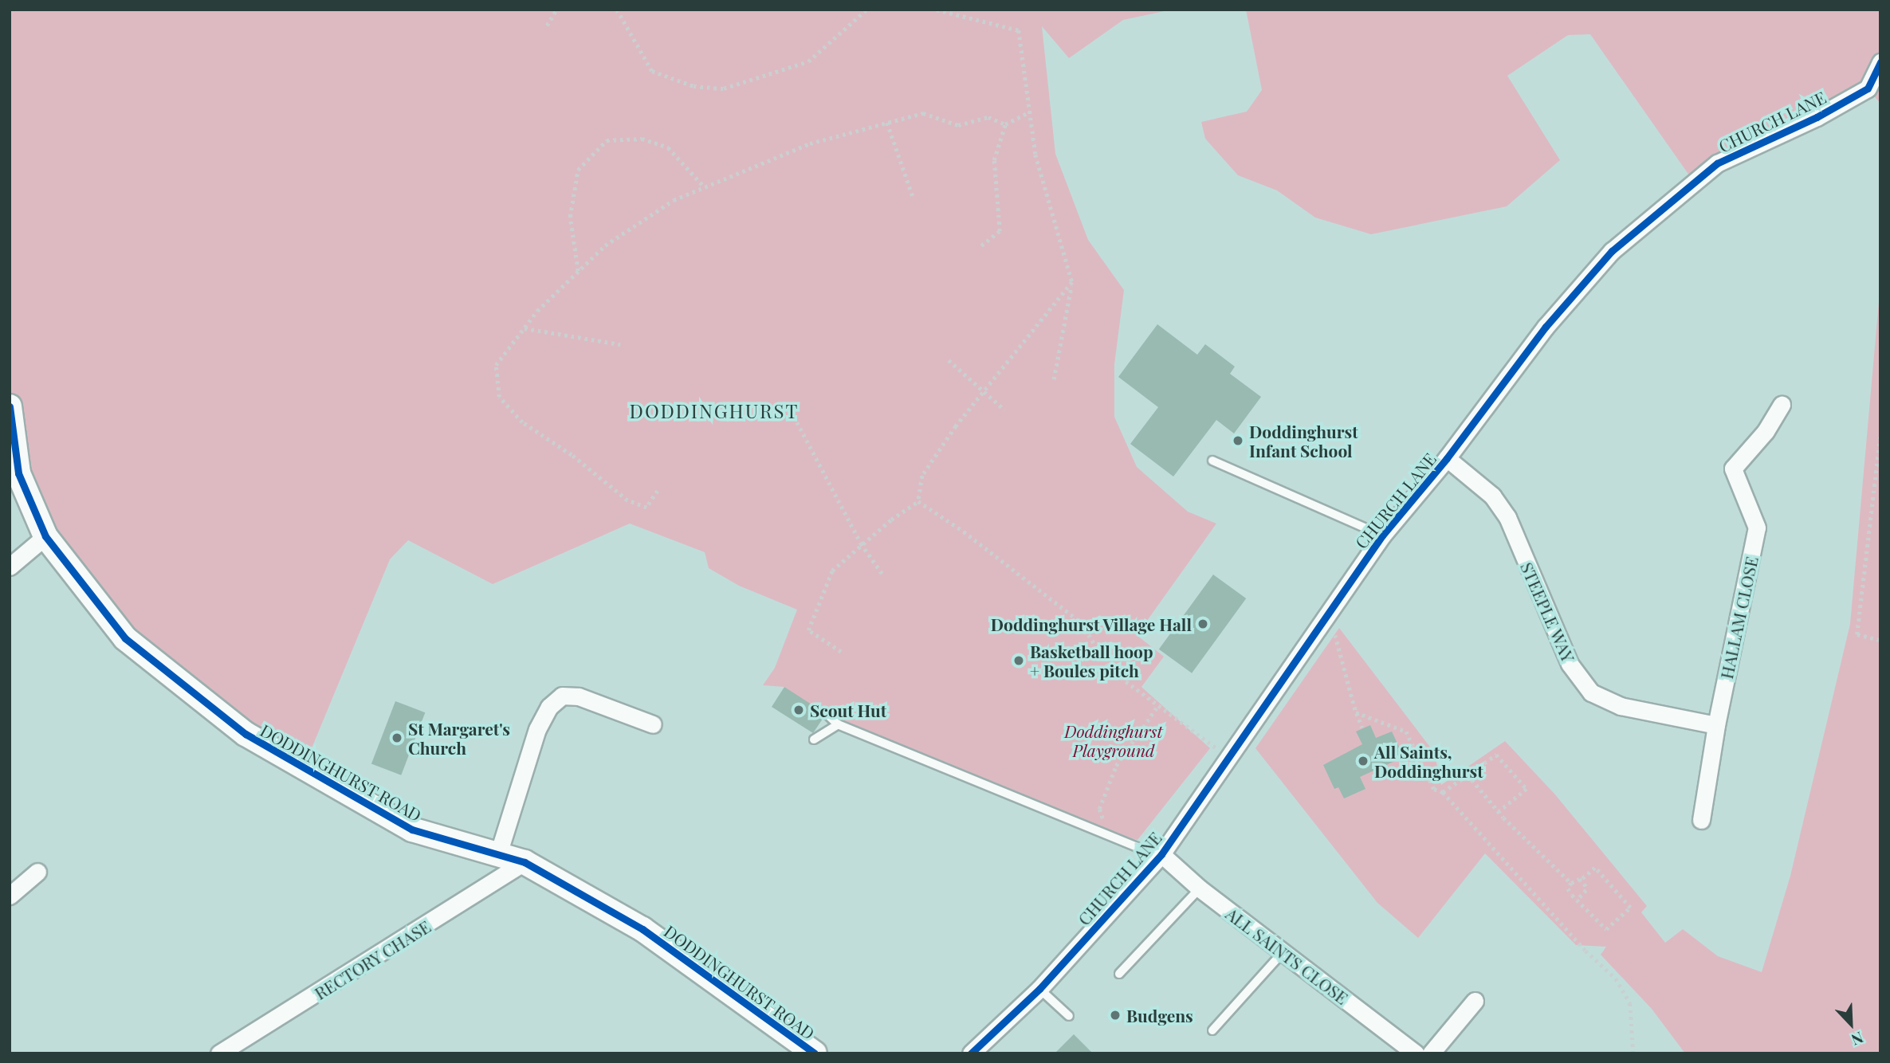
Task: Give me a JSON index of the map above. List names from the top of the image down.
{
  "streets": {
    "street": [
      "CHURCH LANE",
      "STEEPLE WAY",
      "HALLAM CLOSE",
      "DODDINGHURST ROAD",
      "ALL SAINTS CLOSE",
      "RECTORY CHASE"
    ]
  },
  "crossings": [
    ["CHURCH LANE", "STEEPLE WAY"],
    ["CHURCH LANE", "ALL SAINTS CLOSE"],
    ["STEEPLE WAY", "HALLAM CLOSE"],
    ["DODDINGHURST ROAD", "RECTORY CHASE"]
  ],
  "districts": ["DODDINGHURST"],
  "parks": ["Doddinghurst Playground"],
  "places": [
    "Doddinghurst Infant School",
    "Doddinghurst Village Hall",
    "Basketball hoop + Boules pitch",
    "Scout Hut",
    "St Margaret's Church",
    "All Saints, Doddinghurst",
    "Budgens"
  ],
  "north": "bottom right"
}
